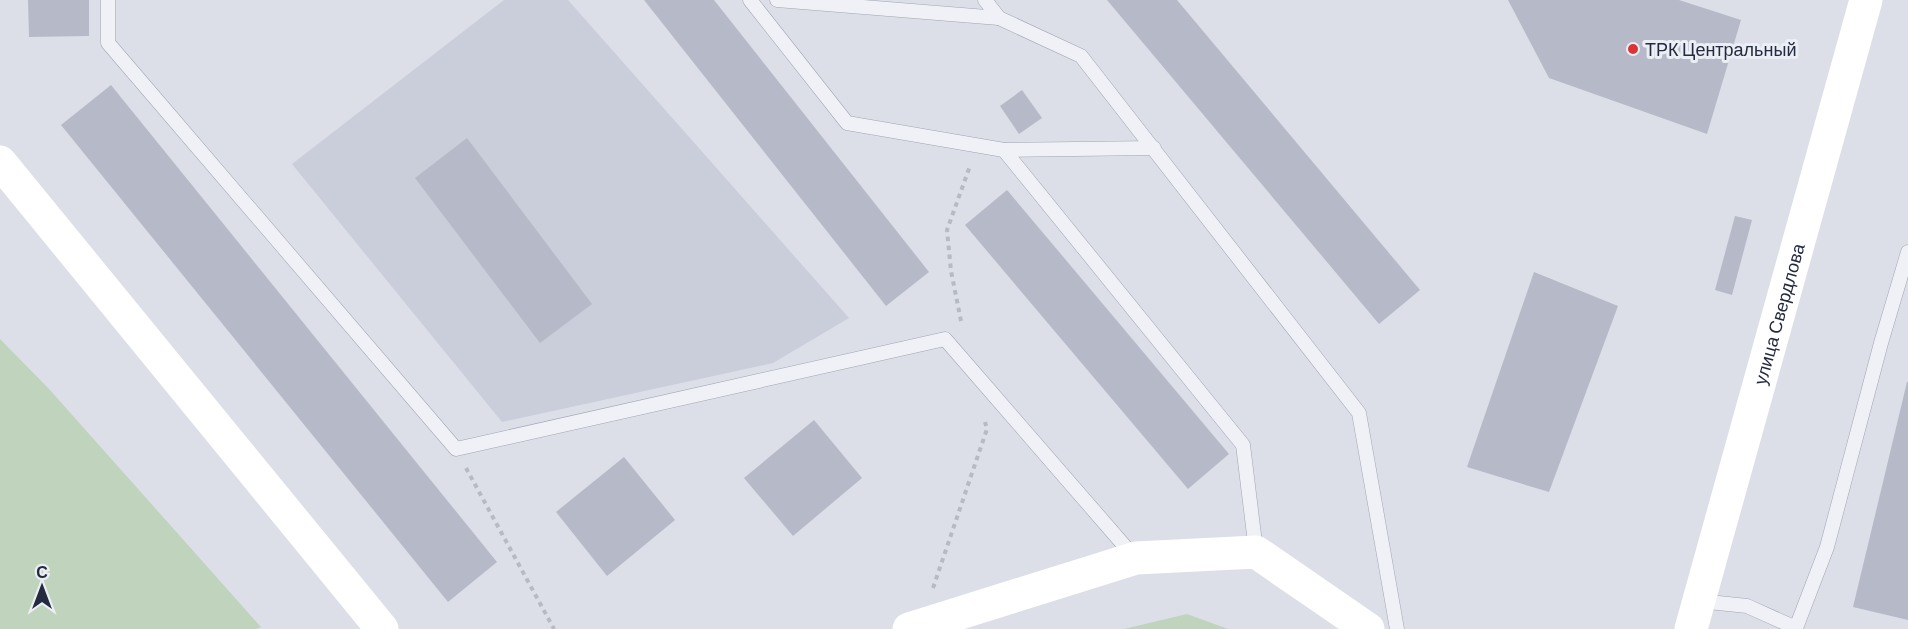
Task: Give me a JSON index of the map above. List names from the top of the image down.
{
  "streets": {
    "street": ["улица Свердлова"]
  },
  "places": ["ТРК Центральный"],
  "north": "top"
}
